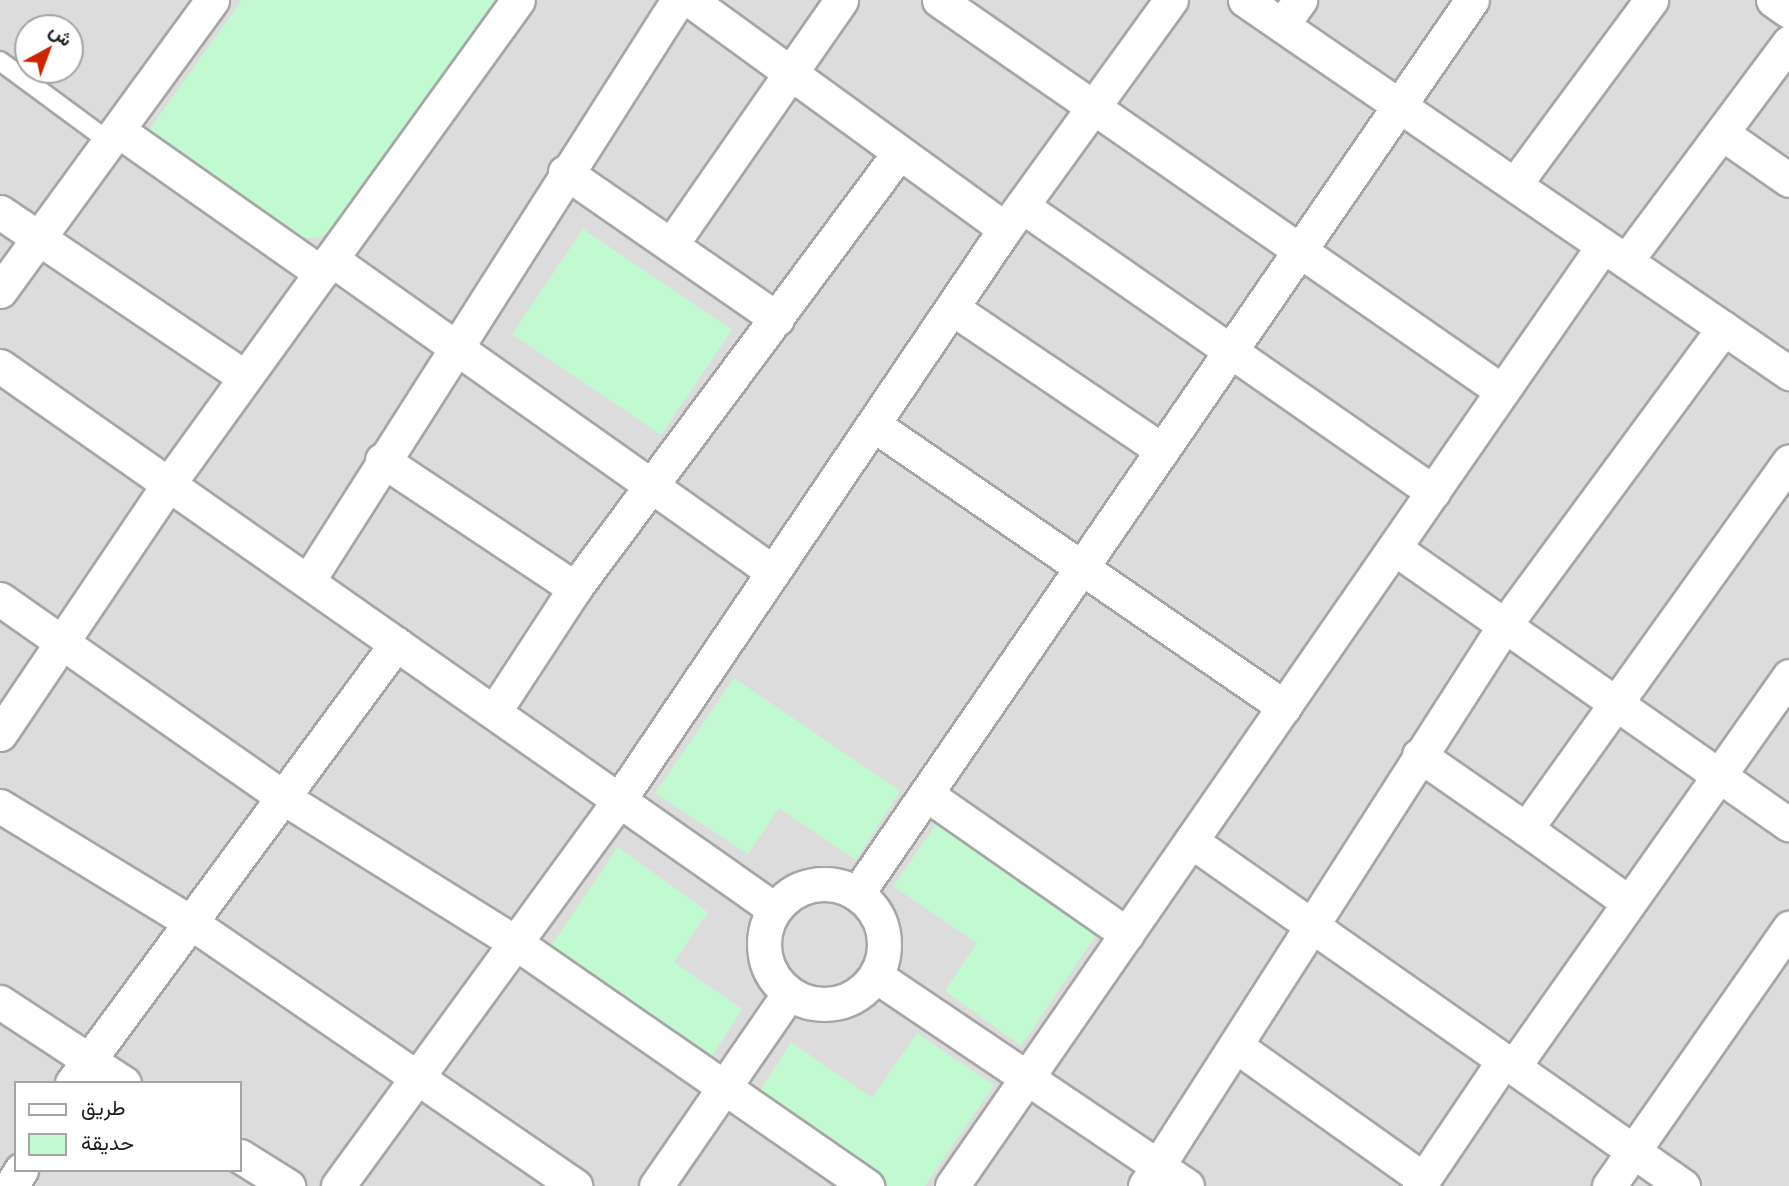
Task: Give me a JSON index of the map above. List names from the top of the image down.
{
  "legend": ["طريق", "حديقة"],
  "north": "top right"
}
